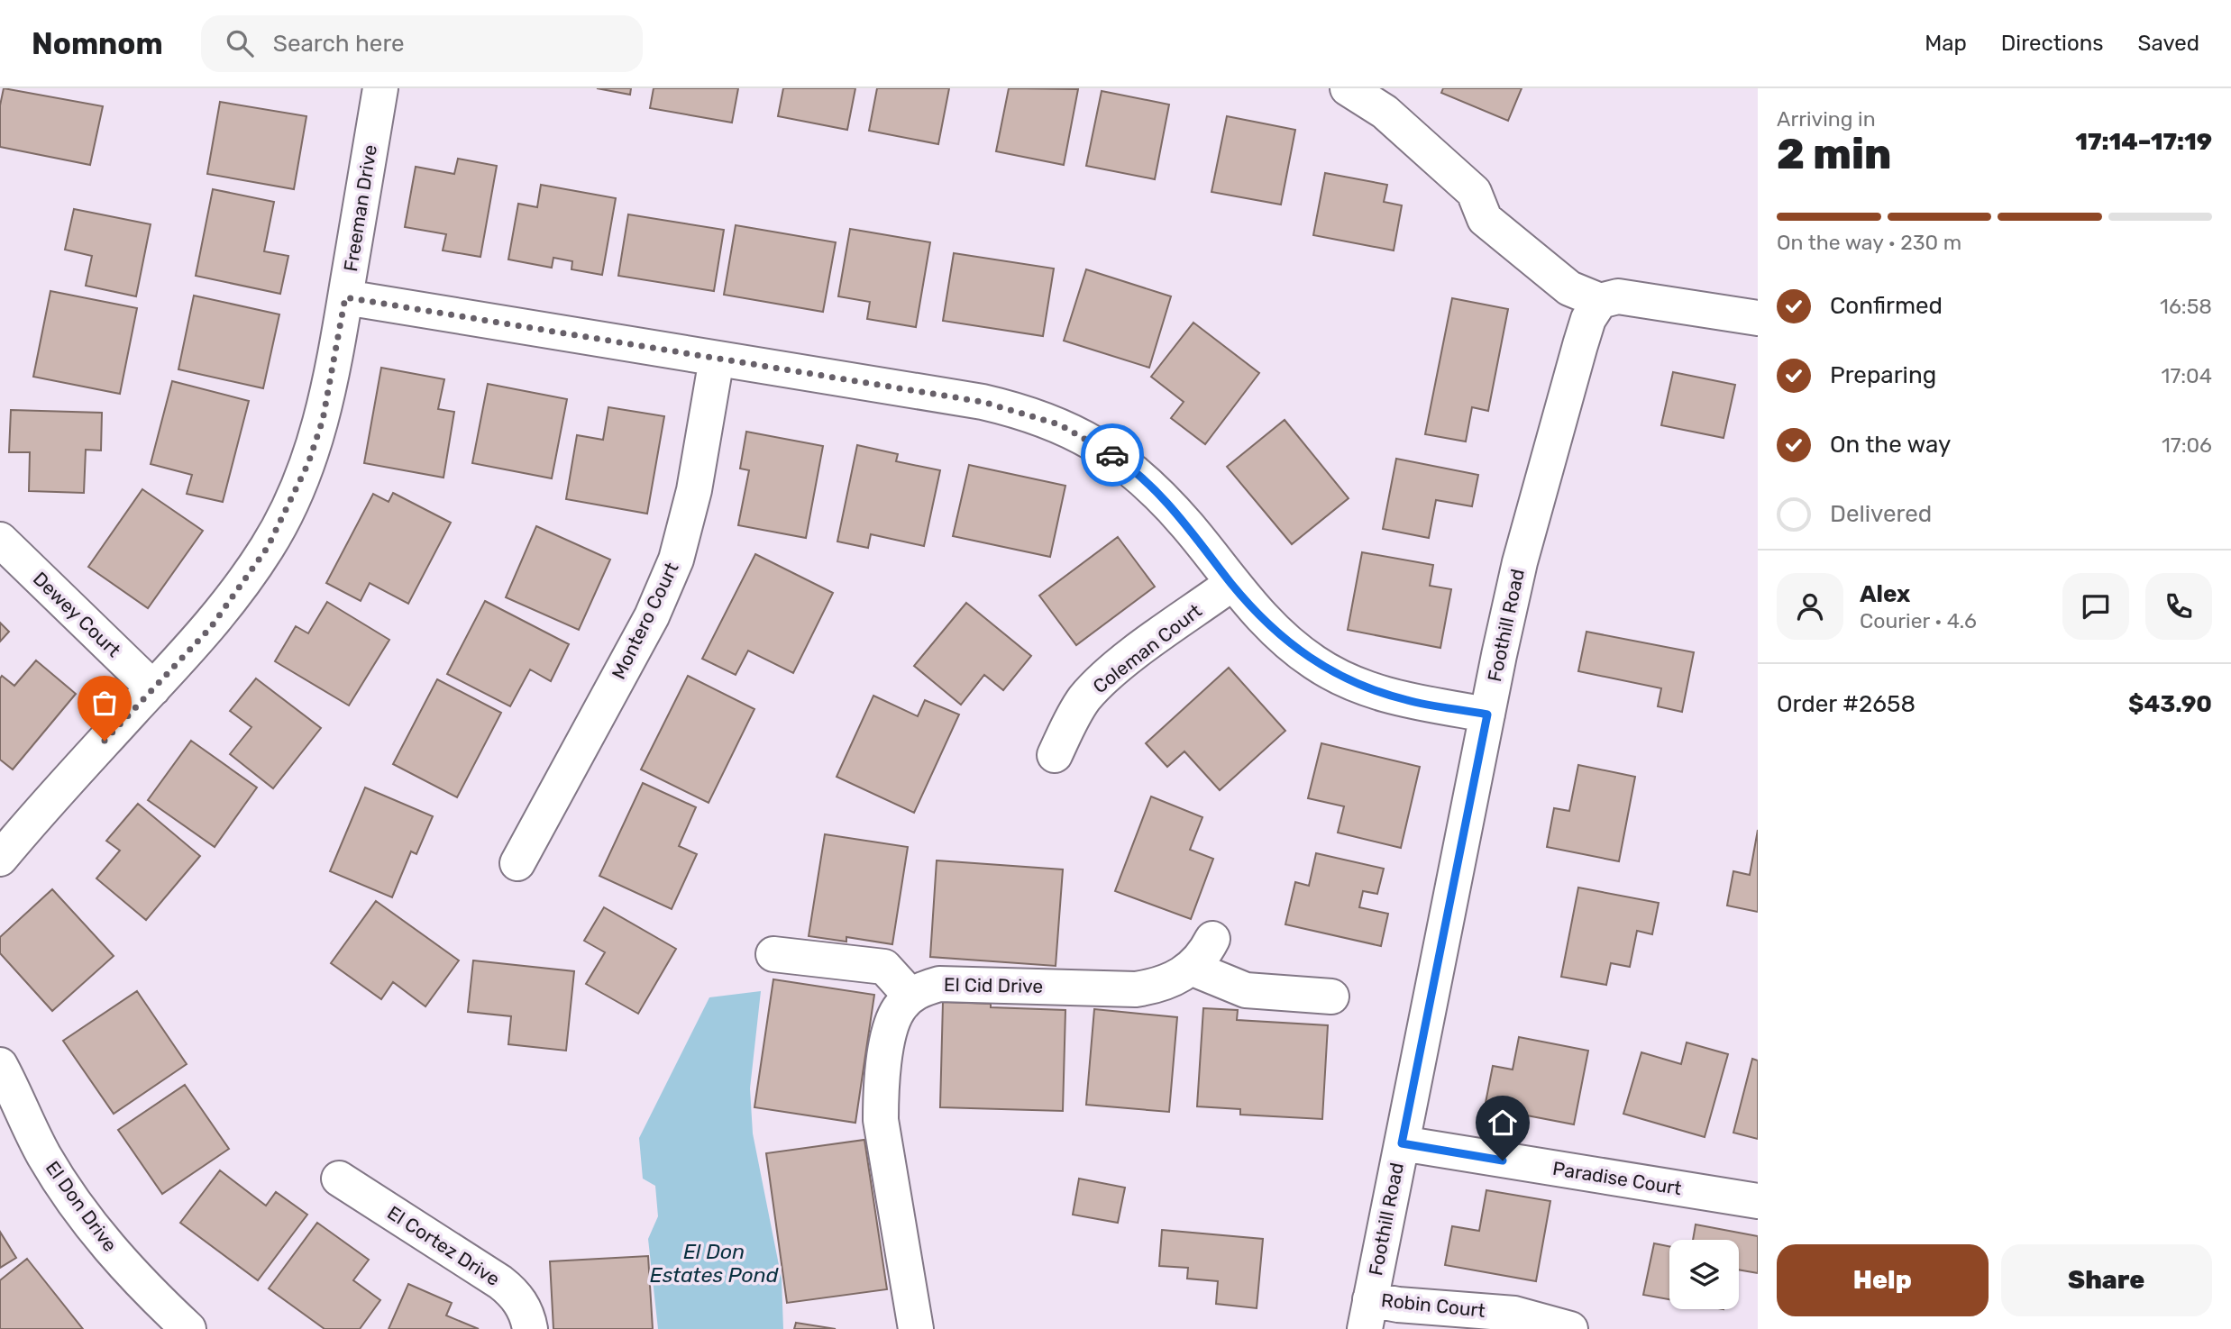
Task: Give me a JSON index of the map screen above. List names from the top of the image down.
{
  "streets": {
    "street": [
      "Freeman Drive",
      "Dewey Court",
      "Montero Court",
      "Foothill Road",
      "Coleman Court",
      "El Cid Drive",
      "Paradise Court",
      "El Don Drive",
      "El Cortez Drive",
      "Robin Court"
    ]
  },
  "crossings": [
    ["Freeman Drive", "Dewey Court"],
    ["Foothill Road", "Paradise Court"],
    ["Foothill Road", "Robin Court"]
  ],
  "water": ["El Don Estates Pond"],
  "page": {
    "header": "Nomnom",
    "search": "Search here",
    "nav": ["Map", "Directions", "Saved"],
    "heading": ["2 min", "Arriving in", "17:14–17:19"],
    "panel": [
      "Alex",
      "Courier · 4.6",
      "Order #2658",
      "$43.90"
    ],
    "bar": "On the way · 230 m",
    "list": [
      ["Confirmed", "16:58"],
      ["Preparing", "17:04"],
      ["On the way", "17:06"],
      "Delivered"
    ],
    "buttons": ["Help", "Share"]
  }
}
